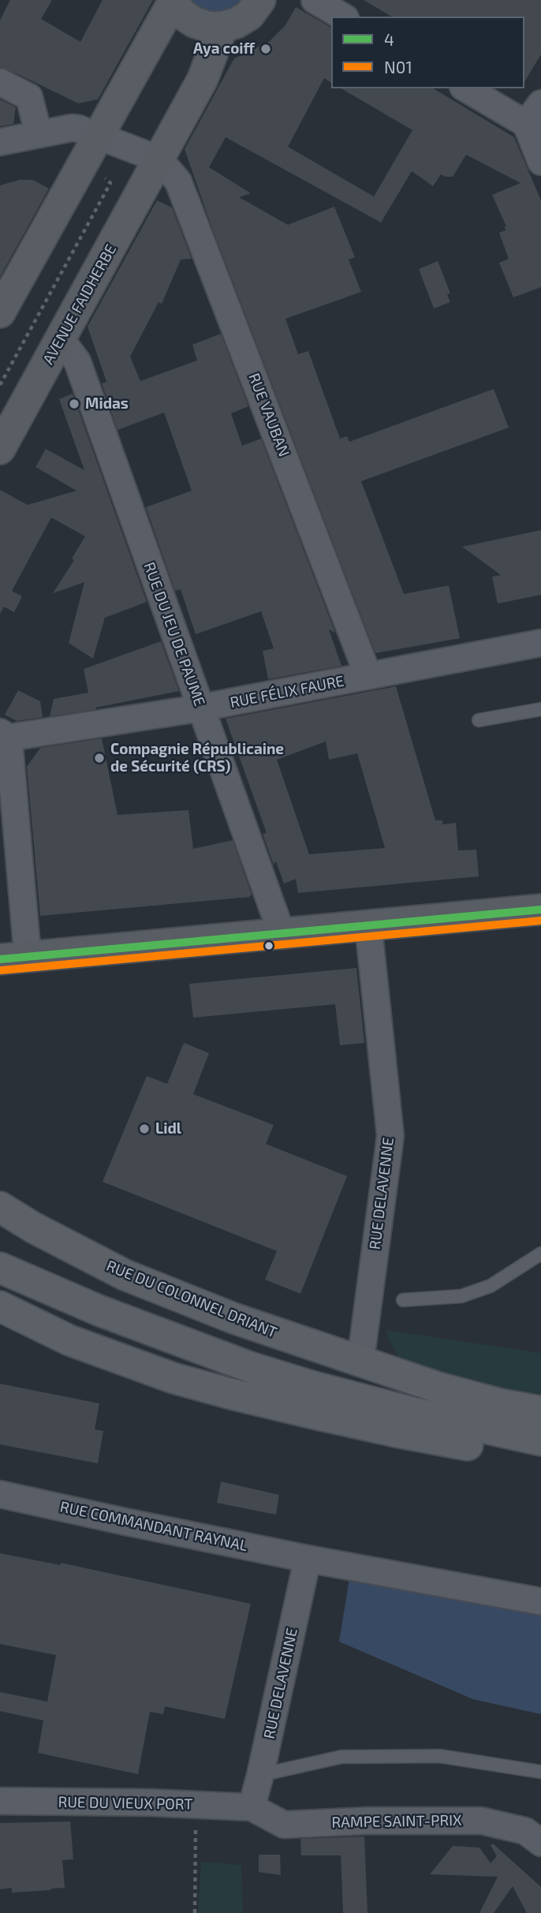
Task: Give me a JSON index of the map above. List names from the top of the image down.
{
  "streets": {
    "main road": ["RUE DU COLONNEL DRIANT"],
    "street": [
      "AVENUE FAIDHERBE",
      "RUE VAUBAN",
      "RUE DU JEU DE PAUME",
      "RUE FÉLIX FAURE",
      "RUE DELAVENNE",
      "RUE COMMANDANT RAYNAL",
      "RUE DU VIEUX PORT",
      "RAMPE SAINT-PRIX"
    ]
  },
  "crossings": [
    ["AVENUE FAIDHERBE", "RUE VAUBAN"],
    ["AVENUE FAIDHERBE", "RUE DU JEU DE PAUME"],
    ["RUE VAUBAN", "RUE FÉLIX FAURE"],
    ["RUE DU JEU DE PAUME", "RUE FÉLIX FAURE"],
    ["RUE DELAVENNE", "RUE DU COLONNEL DRIANT"],
    ["RUE DELAVENNE", "RUE COMMANDANT RAYNAL"],
    ["RUE DELAVENNE", "RUE DU VIEUX PORT"],
    ["RUE DELAVENNE", "RAMPE SAINT-PRIX"],
    ["RUE DU VIEUX PORT", "RAMPE SAINT-PRIX"]
  ],
  "places": [
    "Aya coiff",
    "Midas",
    "Compagnie Républicaine de Sécurité (CRS)",
    "Lidl"
  ],
  "lines": ["transit line 4", "transit line N01"],
  "legend": ["4", "N01"]
}
